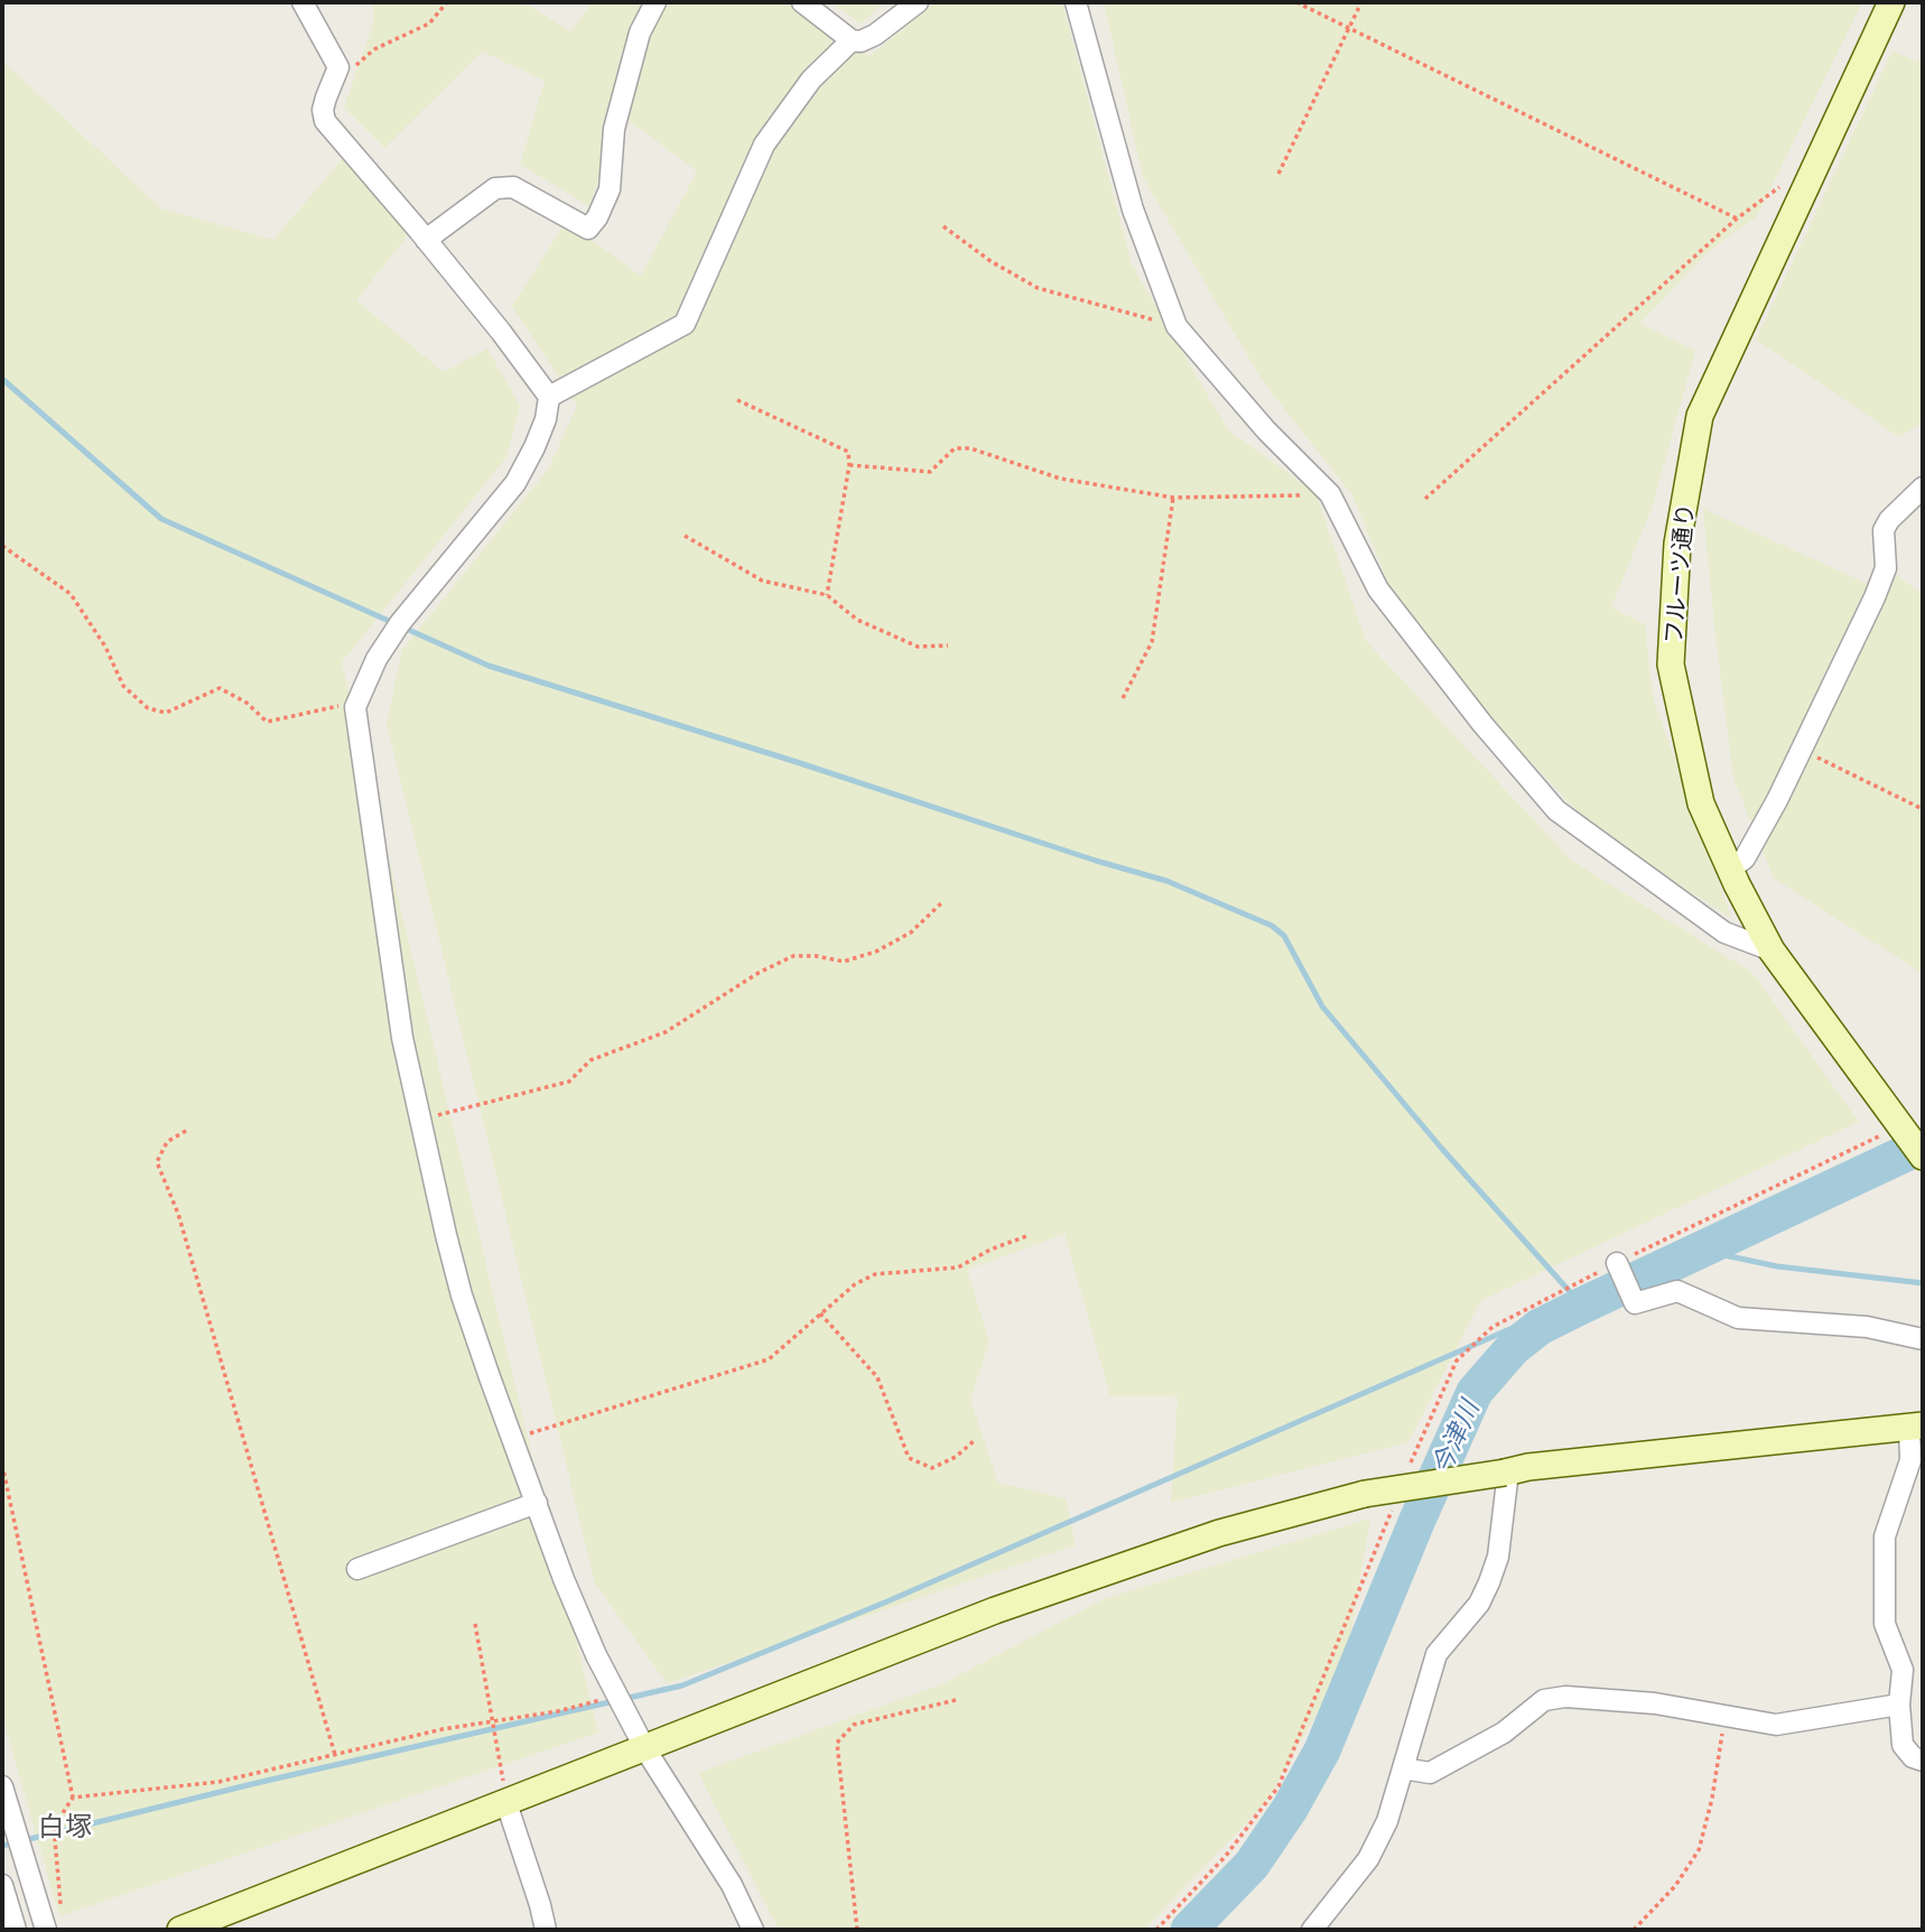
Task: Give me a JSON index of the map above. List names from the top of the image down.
{
  "streets": {
    "street": ["フルーツ通り"]
  },
  "districts": ["白塚"],
  "water": ["今津川"]
}
